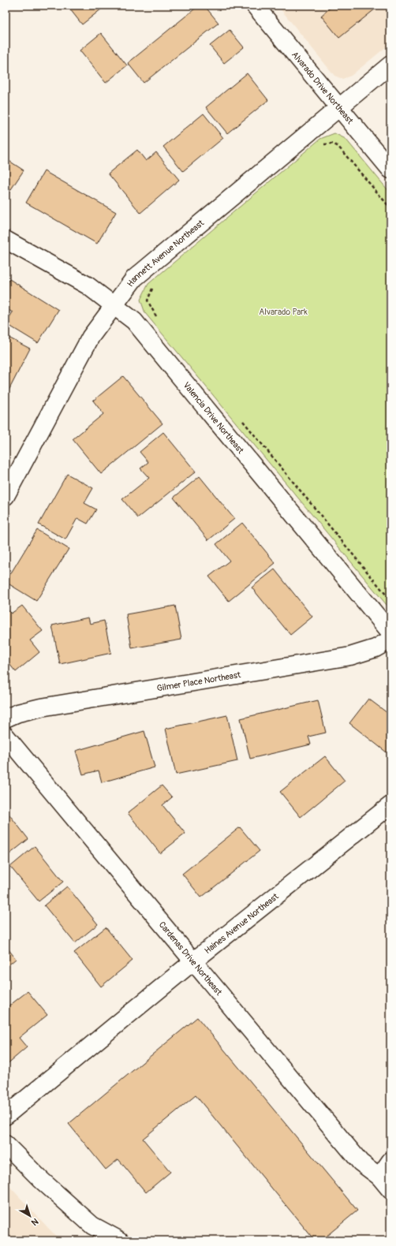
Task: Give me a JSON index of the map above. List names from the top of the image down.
{
  "streets": {
    "street": [
      "Alvarado Drive Northeast",
      "Hannett Avenue Northeast",
      "Valencia Drive Northeast",
      "Gilmer Place Northeast",
      "Haines Avenue Northeast",
      "Cardenas Drive Northeast"
    ]
  },
  "crossings": [
    ["Alvarado Drive Northeast", "Hannett Avenue Northeast"],
    ["Hannett Avenue Northeast", "Valencia Drive Northeast"],
    ["Haines Avenue Northeast", "Cardenas Drive Northeast"]
  ],
  "parks": ["Alvarado Park"],
  "north": "bottom right"
}
